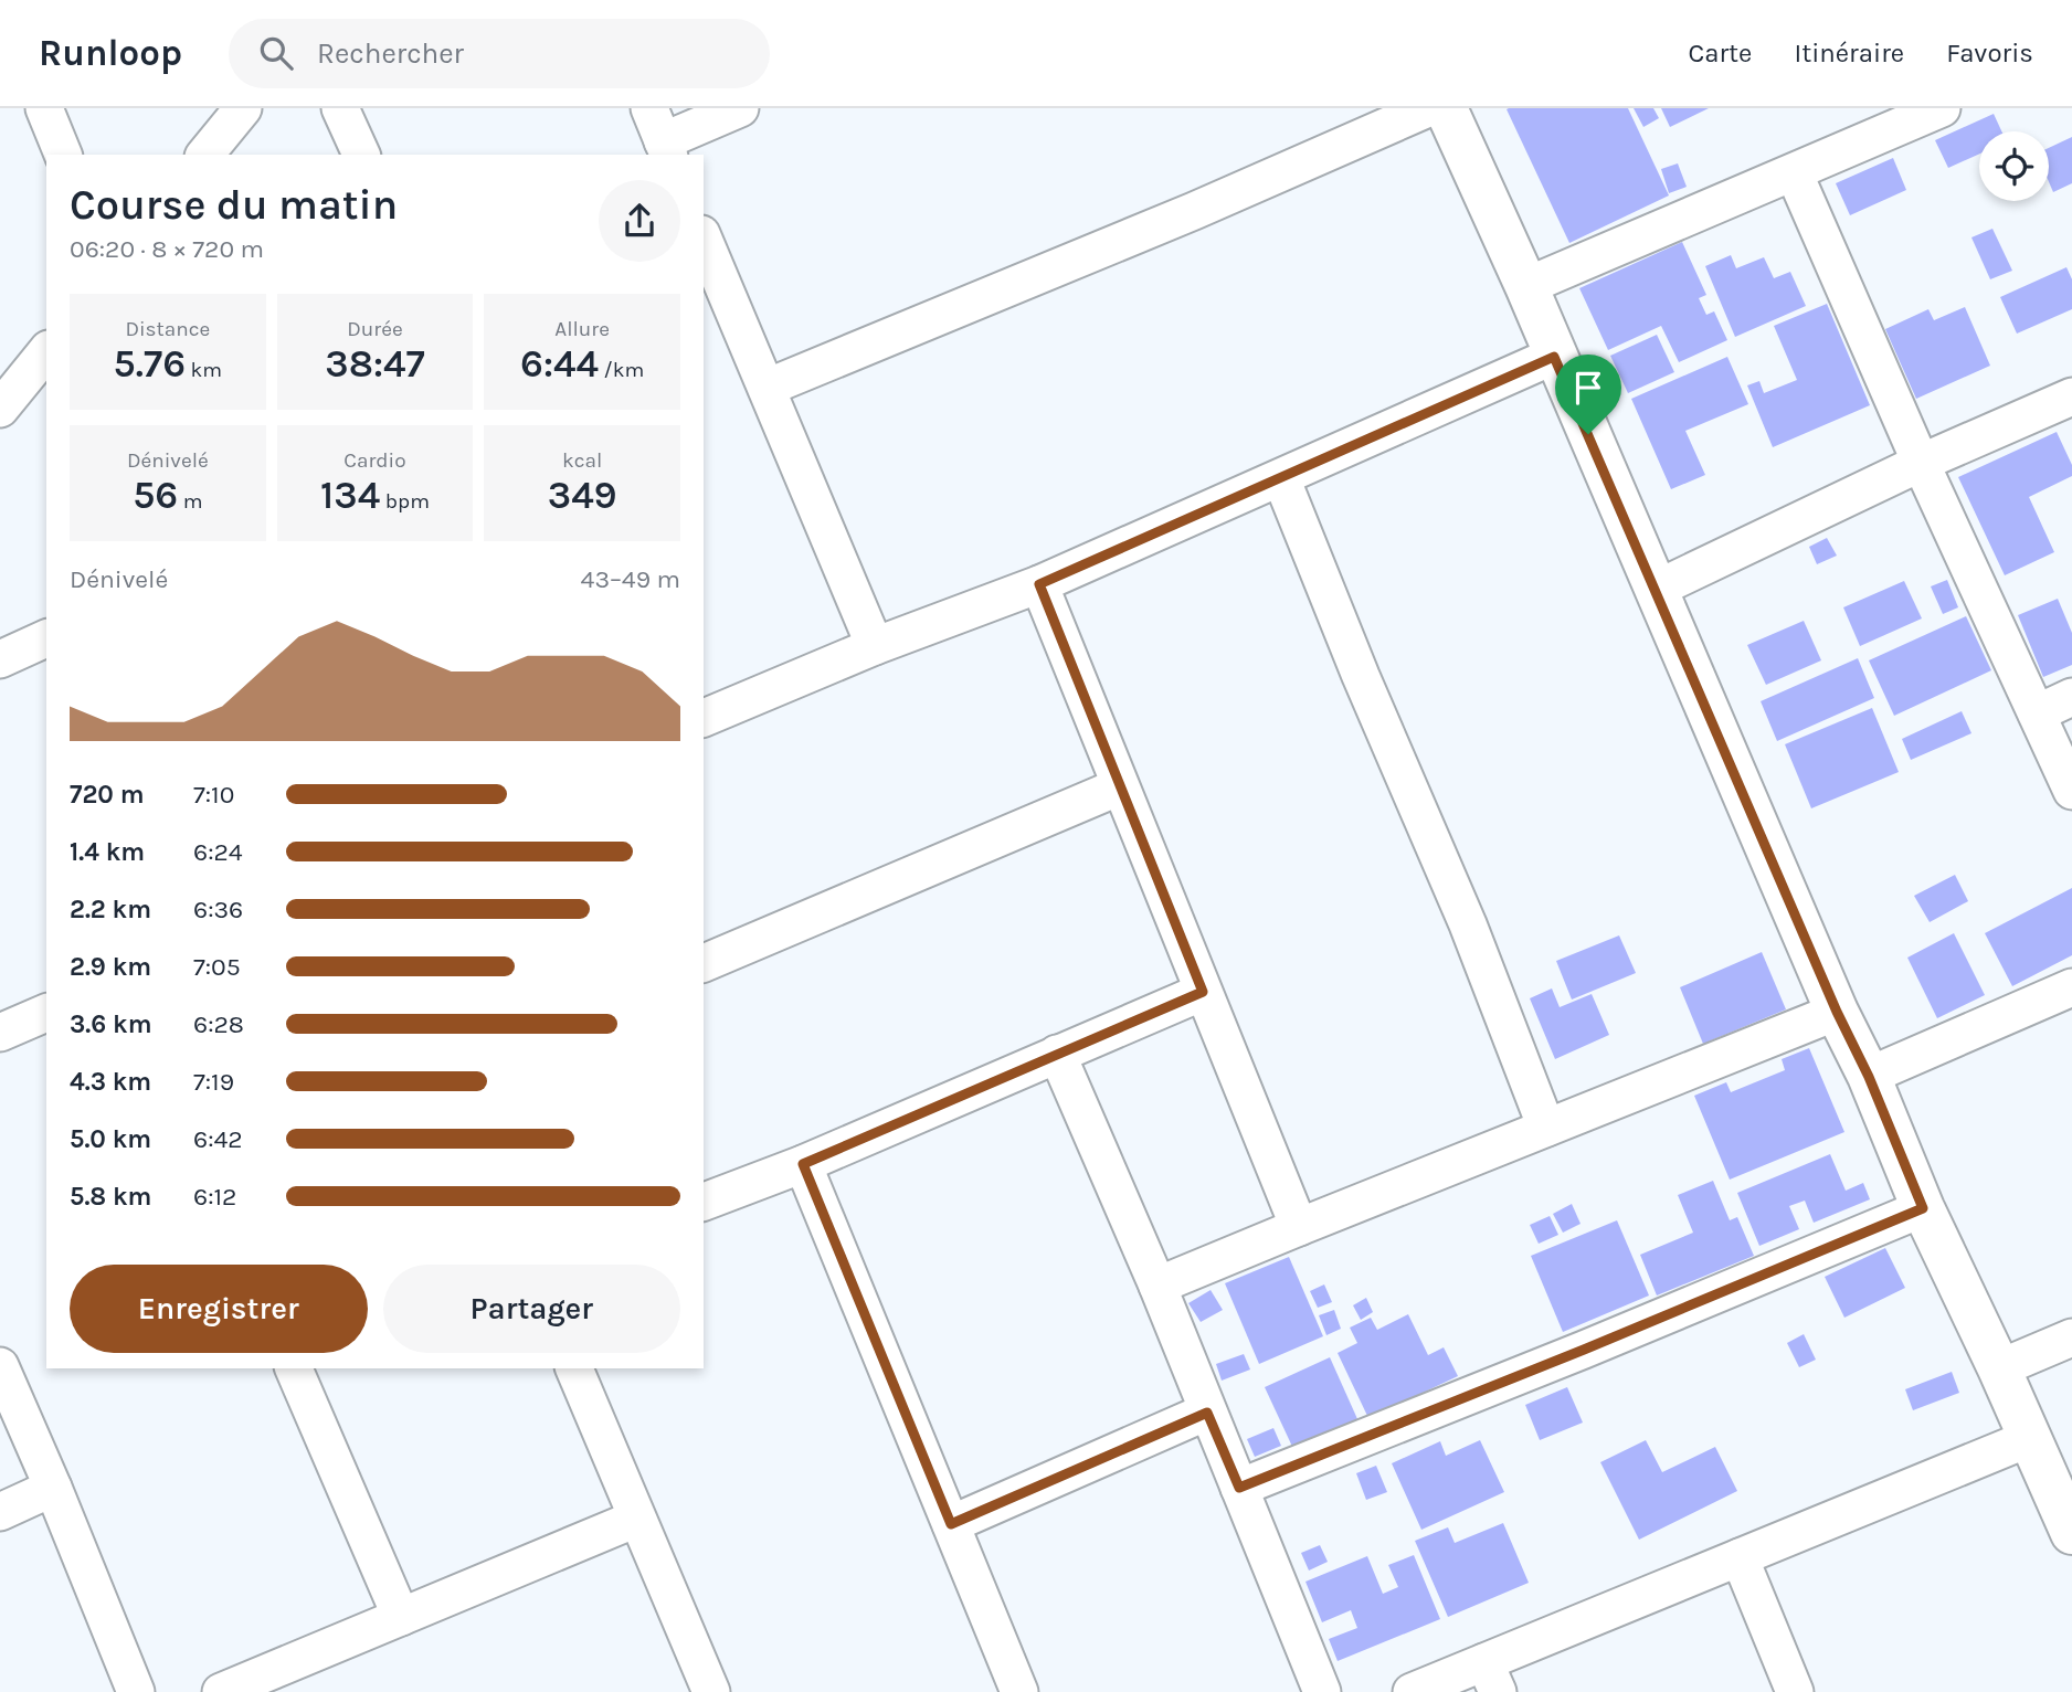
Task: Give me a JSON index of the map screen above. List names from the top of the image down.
{
  "page": {
    "header": "Runloop",
    "search": "Rechercher",
    "nav": ["Carte", "Itinéraire", "Favoris"],
    "heading": ["Course du matin", "06:20 · 8 × 720 m"],
    "stats": [
      ["Distance", "5.76 km"],
      ["Durée", "38:47"],
      ["Allure", "6:44 /km"],
      ["Dénivelé", "56 m"],
      ["Cardio", "134 bpm"],
      ["kcal", "349"]
    ],
    "chart": ["Dénivelé", "43–49 m"],
    "list": [
      {
        "name": "720 m",
        "note": "7:10"
      },
      {
        "name": "1.4 km",
        "note": "6:24"
      },
      {
        "name": "2.2 km",
        "note": "6:36"
      },
      {
        "name": "2.9 km",
        "note": "7:05"
      },
      {
        "name": "3.6 km",
        "note": "6:28"
      },
      {
        "name": "4.3 km",
        "note": "7:19"
      },
      {
        "name": "5.0 km",
        "note": "6:42"
      },
      {
        "name": "5.8 km",
        "note": "6:12"
      }
    ],
    "buttons": ["Enregistrer", "Partager"]
  }
}
